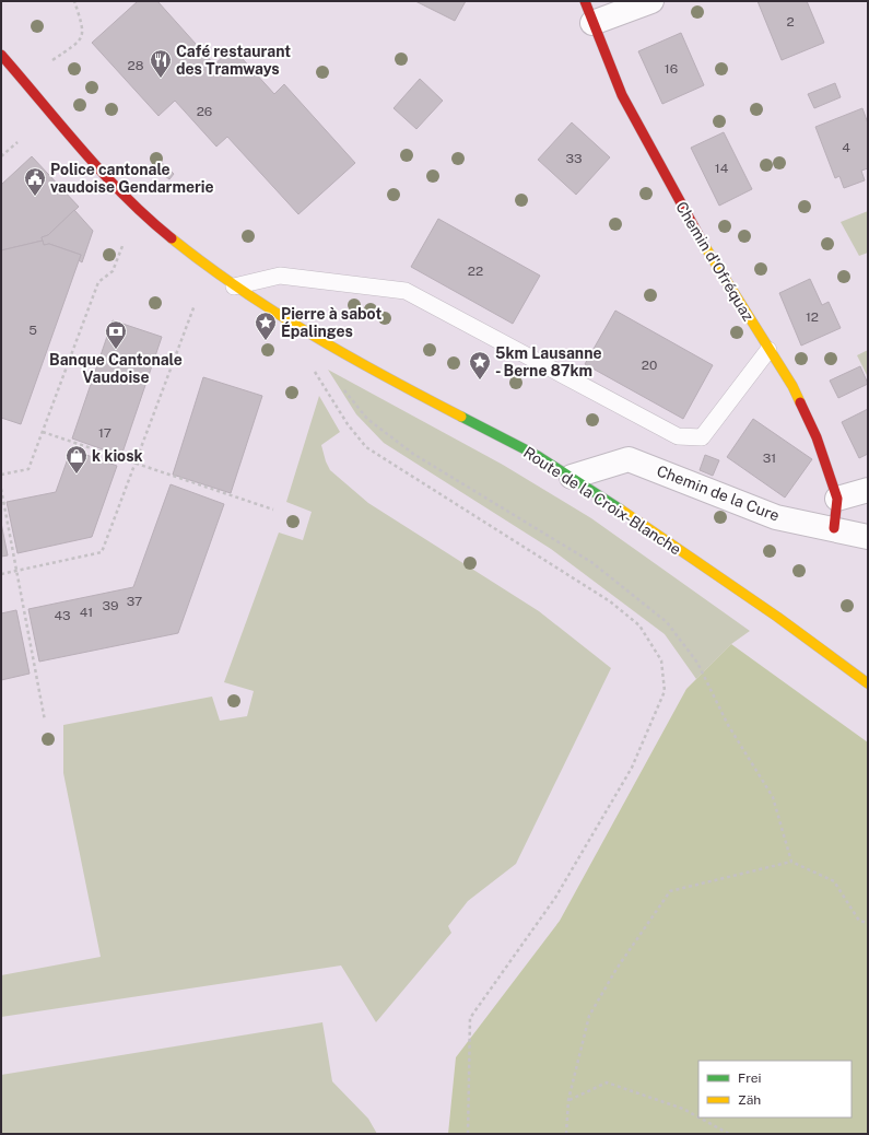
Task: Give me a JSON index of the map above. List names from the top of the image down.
{
  "streets": {
    "street": ["Chemin d'Ofréquaz", "Chemin de la Cure", "Route de la Croix-Blanche"]
  },
  "crossings": [
    ["Chemin d'Ofréquaz", "Chemin de la Cure"],
    ["Chemin de la Cure", "Route de la Croix-Blanche"]
  ],
  "places": {
    "restaurant": ["Café restaurant des Tramways"],
    "public building": ["Police cantonale vaudoise Gendarmerie"],
    "place": ["Pierre à sabot Épalinges", "5km Lausanne - Berne 87km"],
    "bank": ["Banque Cantonale Vaudoise"],
    "shop": ["k kiosk"]
  },
  "house_numbers": [
    "2",
    "28",
    "16",
    "26",
    "4",
    "33",
    "14",
    "22",
    "12",
    "5",
    "20",
    "17",
    "31",
    "37",
    "39",
    "41",
    "43"
  ],
  "legend": ["Frei", "Zäh"]
}
